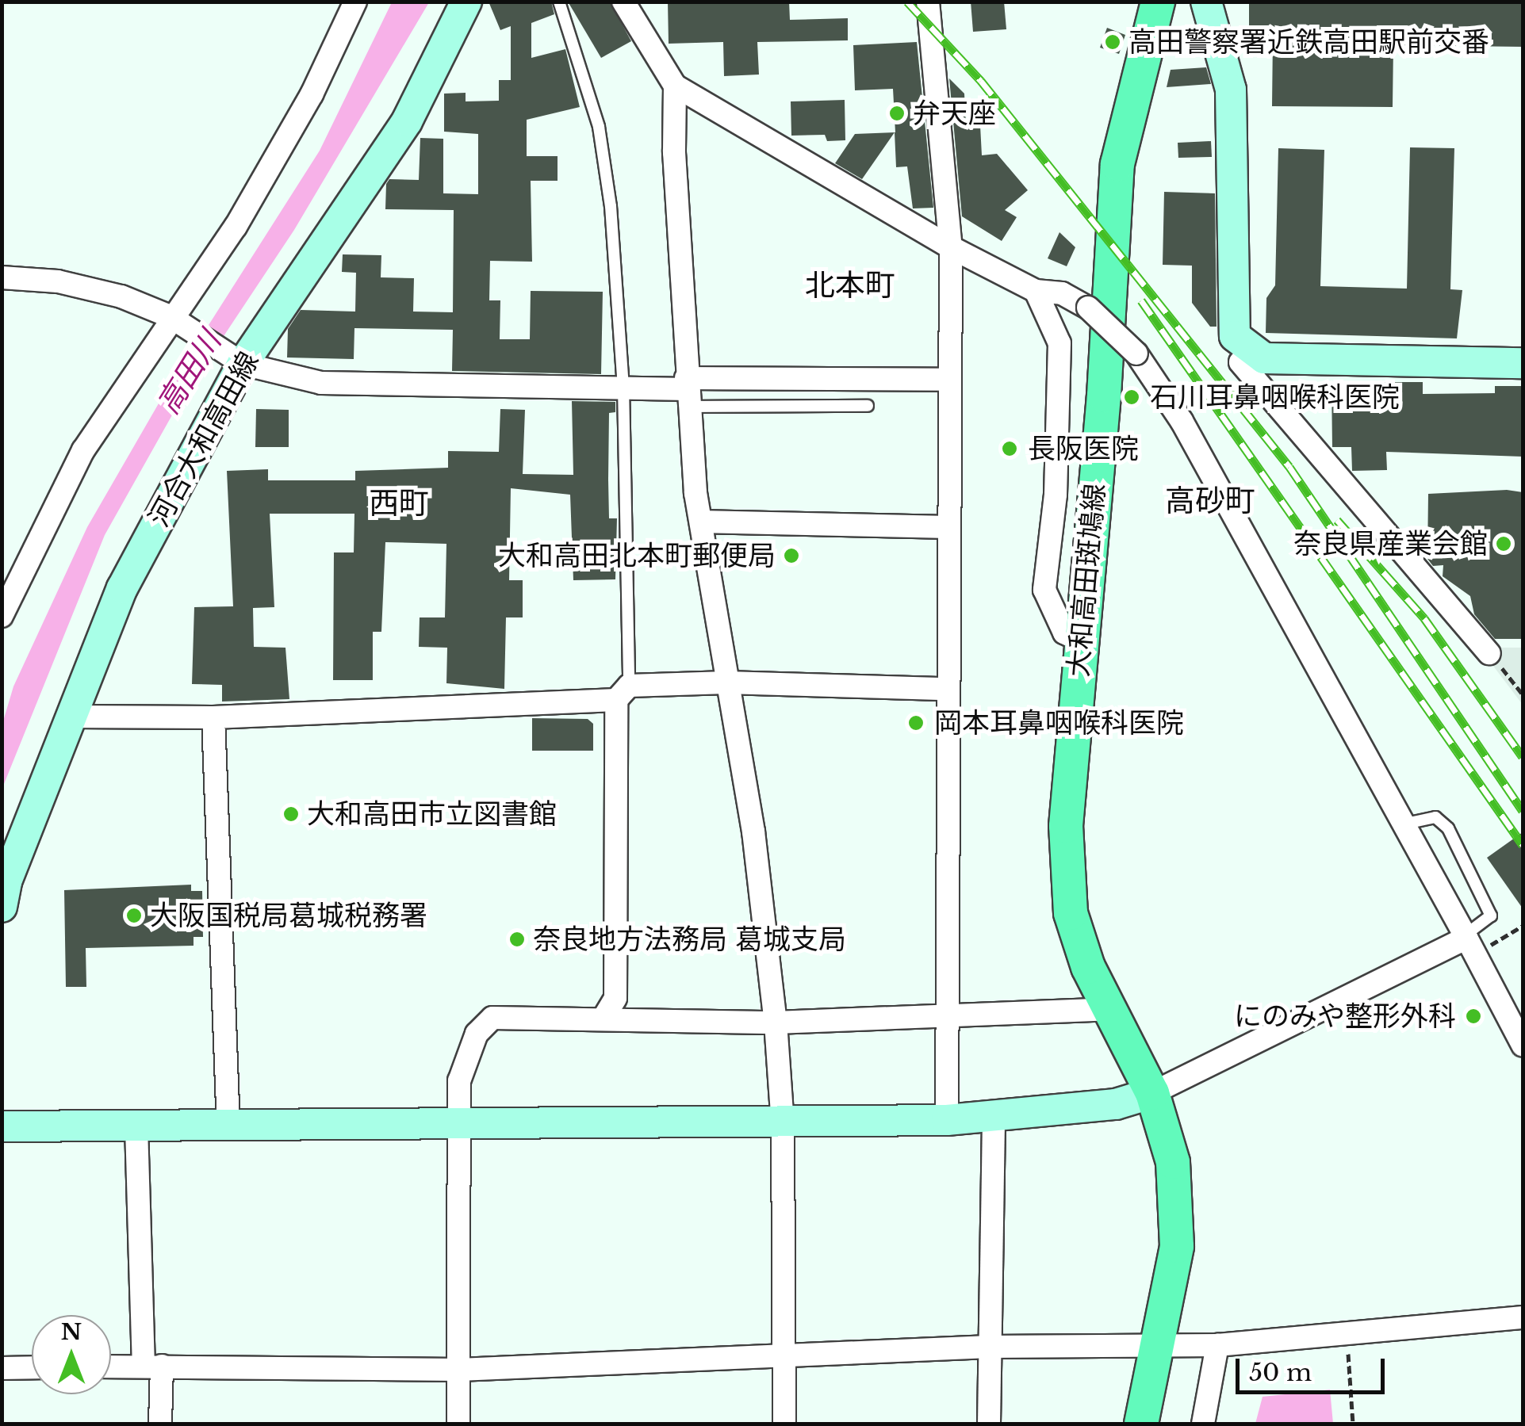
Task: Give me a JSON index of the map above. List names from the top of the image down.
{
  "streets": {
    "main road": ["大和高田斑鳩線"],
    "street": ["河合大和高田線"]
  },
  "districts": ["北本町", "高砂町", "西町"],
  "water": ["高田川"],
  "places": [
    "高田警察署近鉄高田駅前交番",
    "弁天座",
    "石川耳鼻咽喉科医院",
    "長阪医院",
    "奈良県産業会館",
    "大和高田北本町郵便局",
    "岡本耳鼻咽喉科医院",
    "大和高田市立図書館",
    "大阪国税局葛城税務署",
    "奈良地方法務局 葛城支局",
    "にのみや整形外科"
  ],
  "scale_bar": "50 m",
  "north": "top"
}
